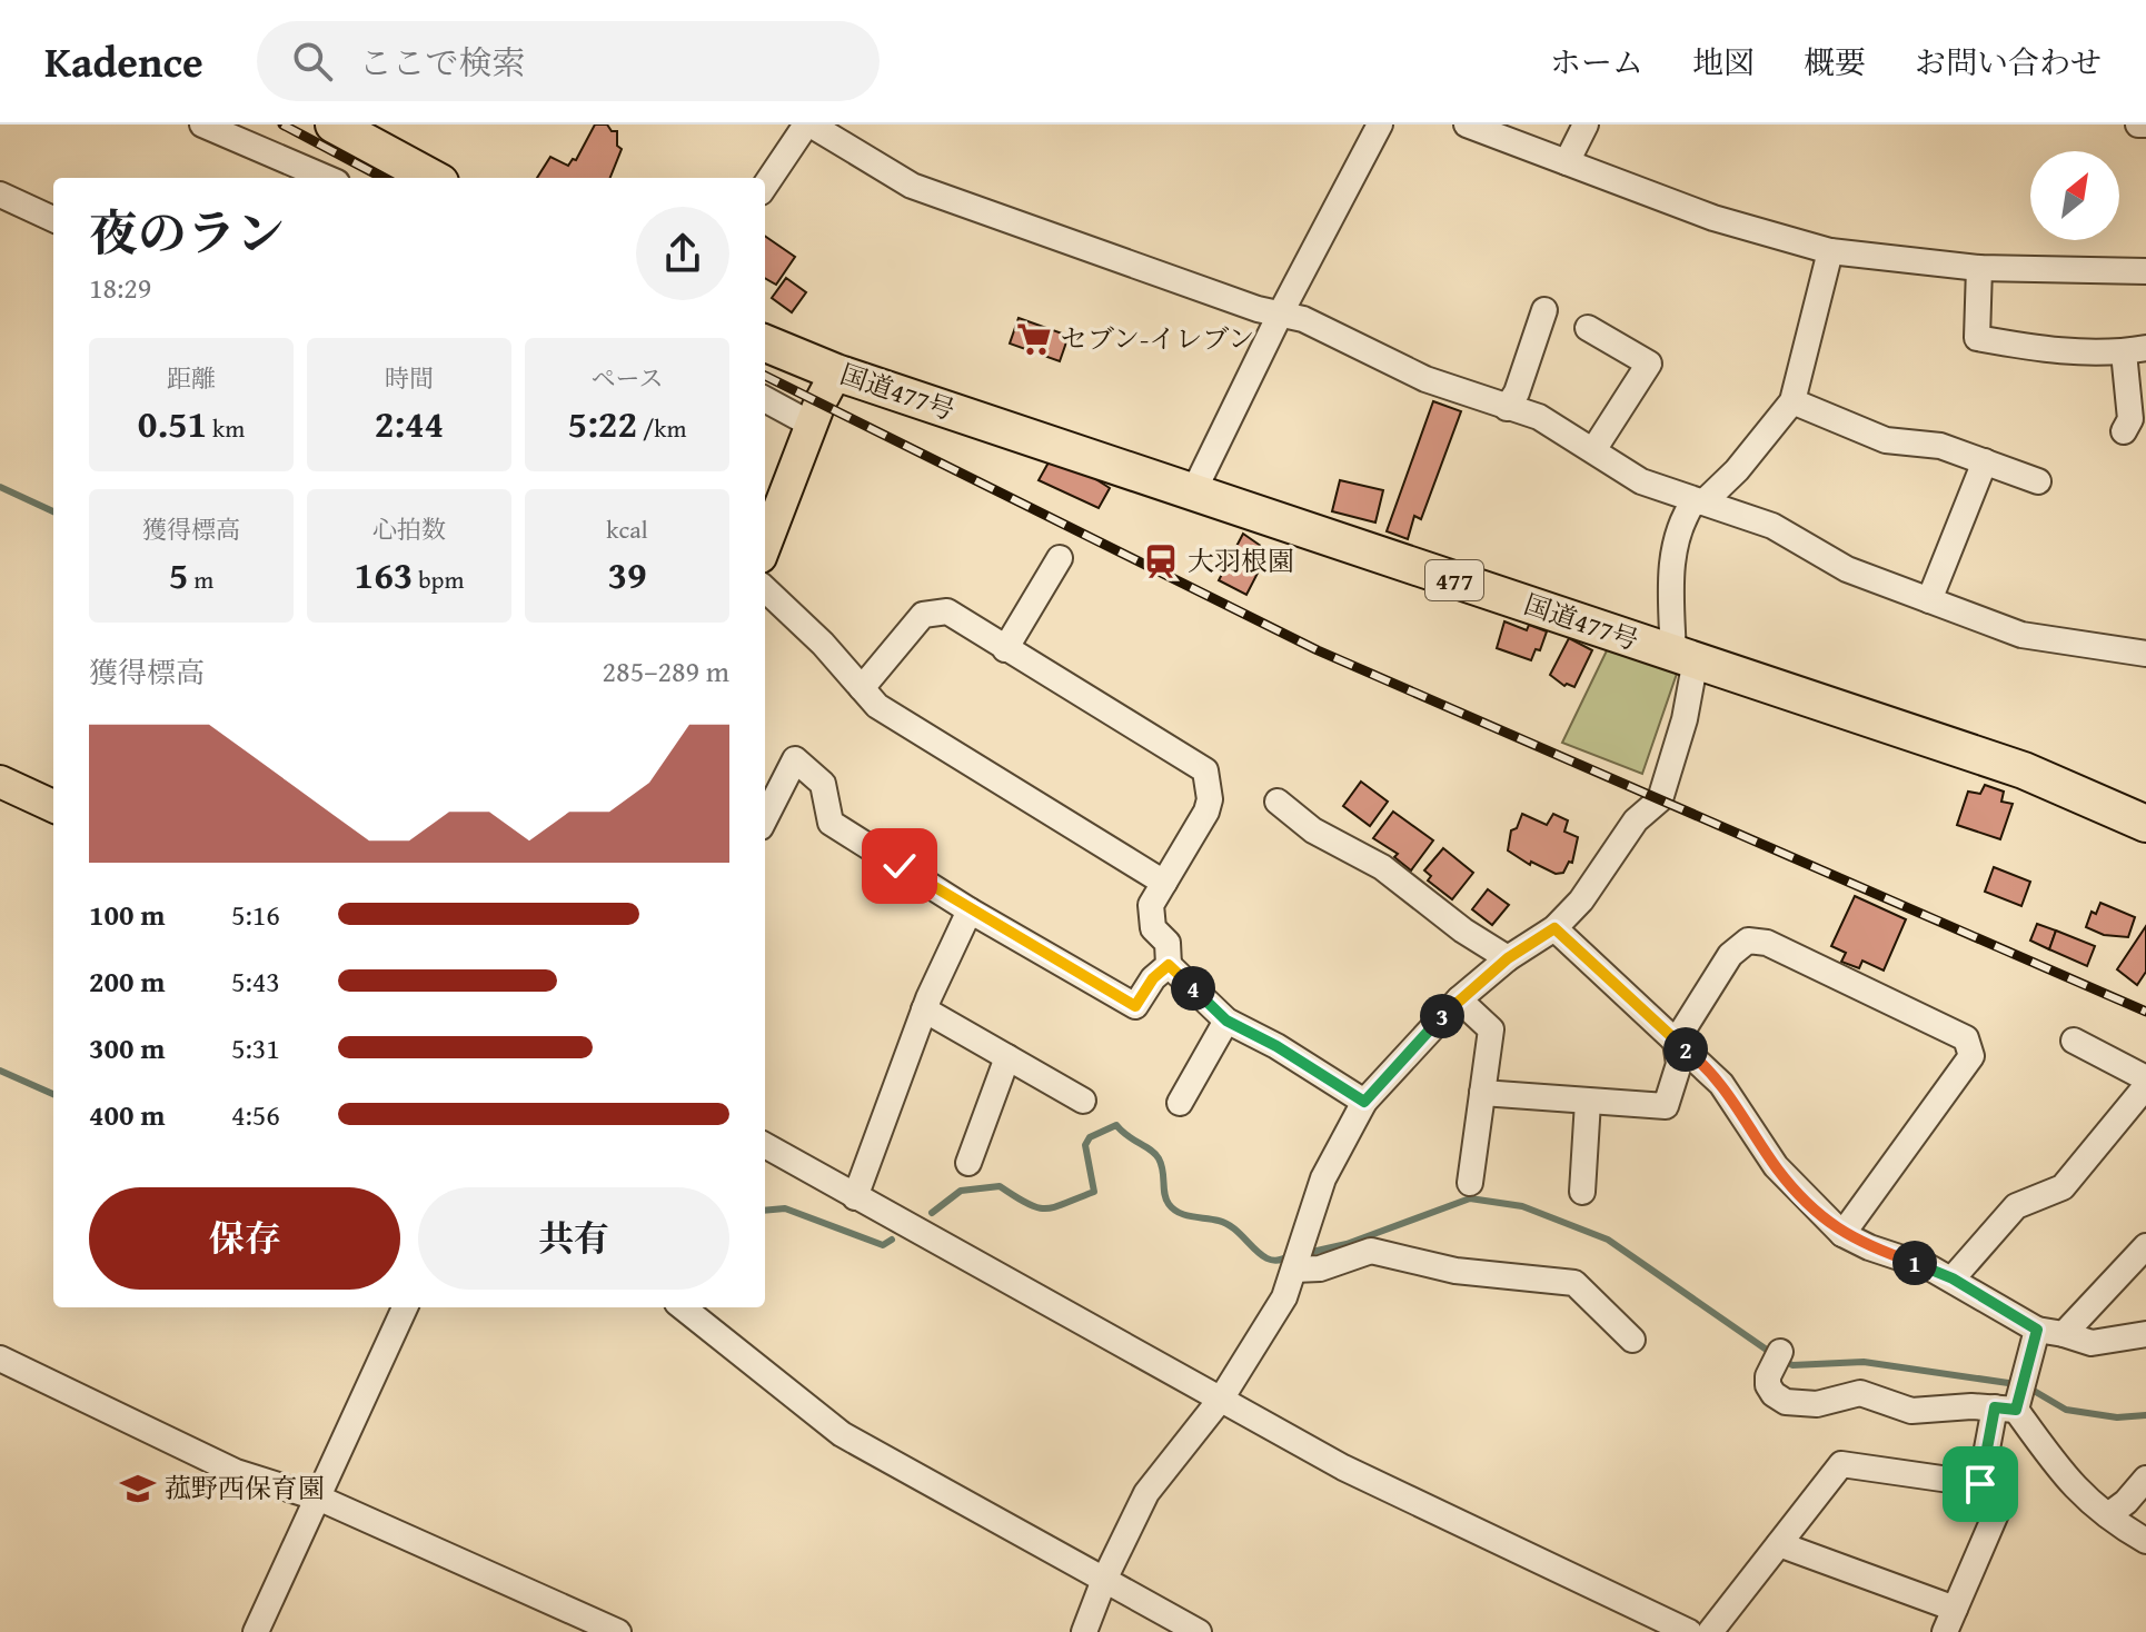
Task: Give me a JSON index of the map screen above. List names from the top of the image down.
{
  "streets": {
    "highway": ["国道477号", "477"]
  },
  "places": {
    "supermarket": ["セブン-イレブン"],
    "station": ["大羽根園"],
    "school or university": ["菰野西保育園"]
  },
  "north": "top right",
  "page": {
    "header": "Kadence",
    "search": "ここで検索",
    "nav": [
      "ホーム",
      "地図",
      "概要",
      "お問い合わせ"
    ],
    "heading": ["夜のラン", "18:29"],
    "stats": [
      ["距離", "0.51 km"],
      ["時間", "2:44"],
      ["ペース", "5:22 /km"],
      ["獲得標高", "5 m"],
      ["心拍数", "163 bpm"],
      ["kcal", "39"]
    ],
    "chart": ["獲得標高", "285–289 m"],
    "list": [
      {
        "name": "100 m",
        "note": "5:16"
      },
      {
        "name": "200 m",
        "note": "5:43"
      },
      {
        "name": "300 m",
        "note": "5:31"
      },
      {
        "name": "400 m",
        "note": "4:56"
      }
    ],
    "pins": [
      "4",
      "3",
      "2",
      "1"
    ],
    "buttons": ["保存", "共有"]
  }
}
